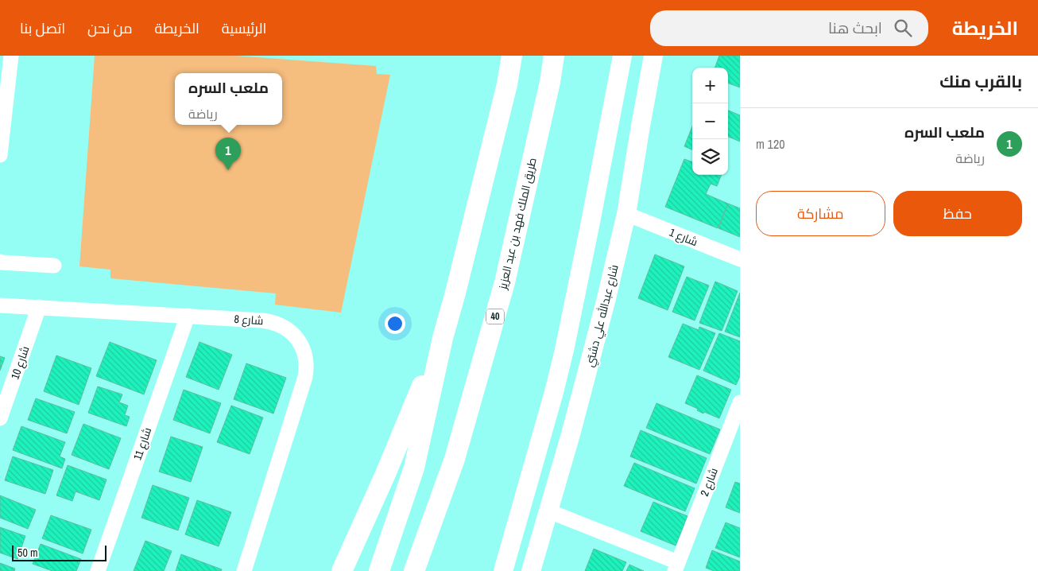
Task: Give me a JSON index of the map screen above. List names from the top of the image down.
{
  "streets": {
    "highway": ["طريق الملك فهد بن عبد العزيز", "40"],
    "main road": ["شارع عبدالله علي دشتي"],
    "street": [
      "شارع 1",
      "شارع 8",
      "شارع 10",
      "شارع 11",
      "شارع 2"
    ]
  },
  "crossings": [
    ["شارع 1", "شارع عبدالله علي دشتي"],
    ["شارع عبدالله علي دشتي", "شارع 2"],
    ["شارع 8", "شارع 10"],
    ["شارع 8", "شارع 11"]
  ],
  "scale_bar": "50 m",
  "page": {
    "header": "الخريطة",
    "search": "ابحث هنا",
    "nav": [
      "الرئيسية",
      "الخريطة",
      "من نحن",
      "اتصل بنا"
    ],
    "heading": "بالقرب منك",
    "map_buttons": ["+", "−"],
    "popup": ["ملعب السره", "رياضة"],
    "list": [
      {
        "mark": "1",
        "name": "ملعب السره",
        "note": "رياضة",
        "value": "120 m"
      }
    ],
    "pins": "1",
    "buttons": ["حفظ", "مشاركة"],
    "scale": "50 m"
  }
}
